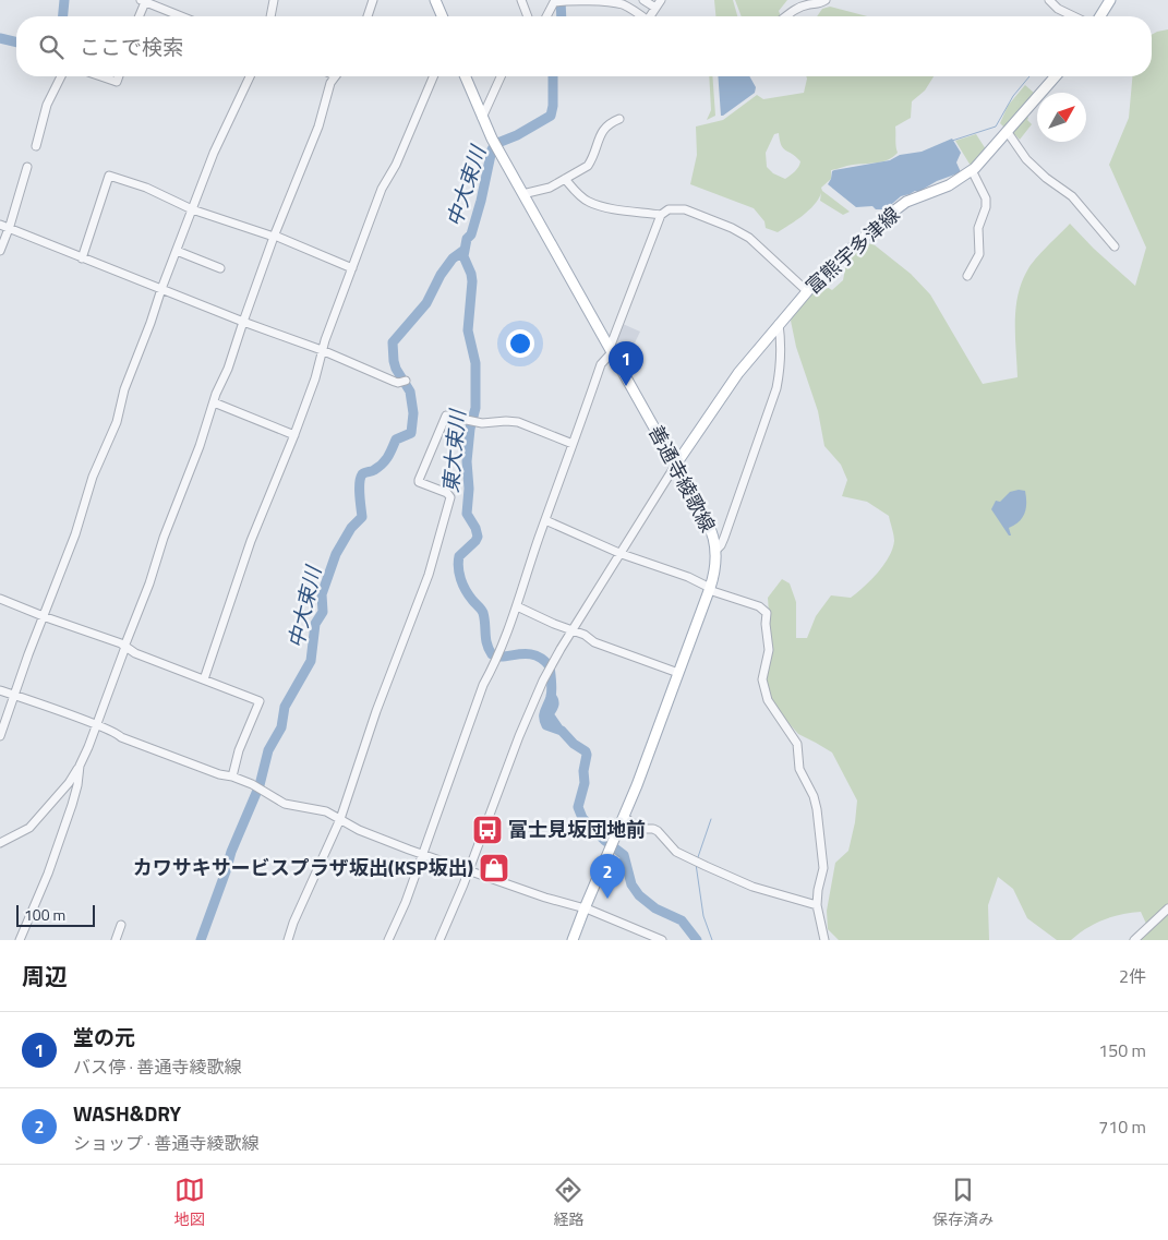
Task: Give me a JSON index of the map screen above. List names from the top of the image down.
{
  "streets": {
    "main road": ["富熊宇多津線", "善通寺綾歌線"]
  },
  "crossings": [
    ["富熊宇多津線", "善通寺綾歌線"]
  ],
  "water": ["中大束川", "東大束川"],
  "places": {
    "bus stop": ["富士見坂団地前"],
    "shop": ["カワサキサービスプラザ坂出(KSP坂出)"]
  },
  "scale_bar": "100 m",
  "north": "top right",
  "page": {
    "search": "ここで検索",
    "pins": ["1", "2"],
    "scale": "100 m",
    "heading": ["周辺", "2件"],
    "list": [
      {
        "mark": "1",
        "name": "堂の元",
        "note": "バス停 · 善通寺綾歌線",
        "value": "150 m"
      },
      {
        "mark": "2",
        "name": "WASH&DRY",
        "note": "ショップ · 善通寺綾歌線",
        "value": "710 m"
      }
    ],
    "nav": ["地図", "経路", "保存済み"]
  }
}
